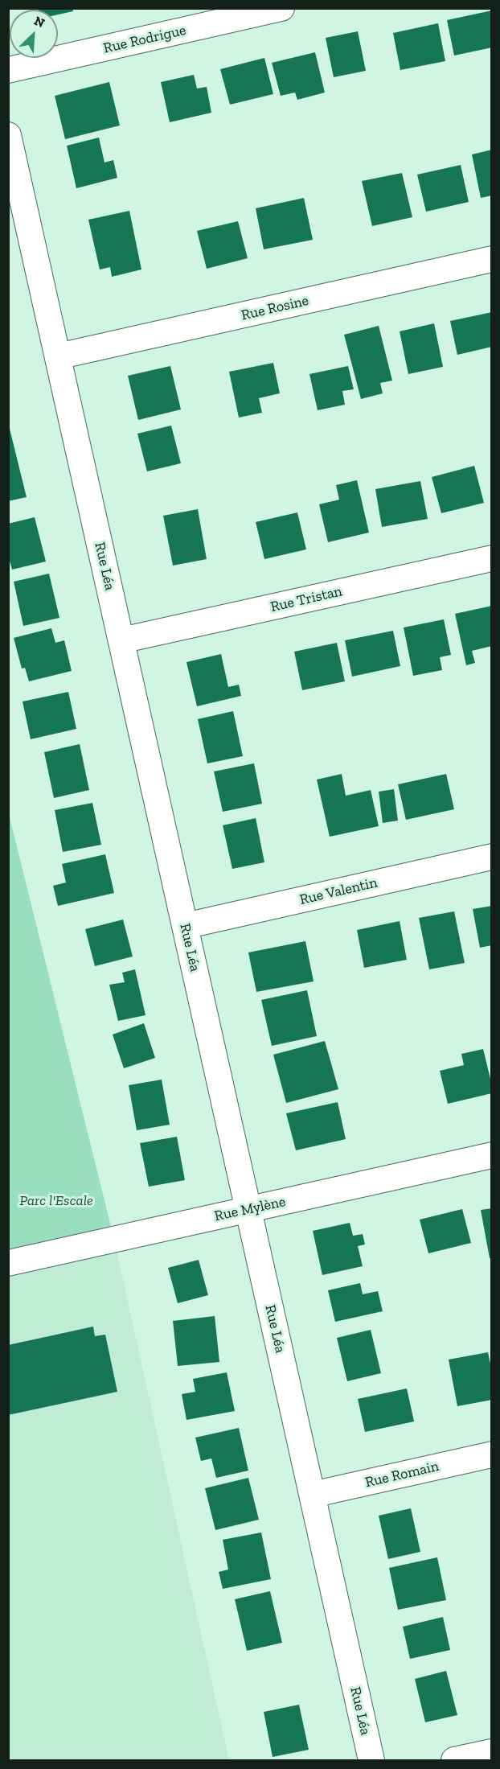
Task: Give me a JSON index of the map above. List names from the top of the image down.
{
  "streets": {
    "street": [
      "Rue Rodrigue",
      "Rue Rosine",
      "Rue Léa",
      "Rue Tristan",
      "Rue Valentin",
      "Rue Mylène",
      "Rue Romain"
    ]
  },
  "crossings": [
    ["Rue Rosine", "Rue Léa"],
    ["Rue Léa", "Rue Tristan"],
    ["Rue Léa", "Rue Valentin"],
    ["Rue Léa", "Rue Mylène"],
    ["Rue Léa", "Rue Romain"]
  ],
  "parks": ["Parc l'Escale"],
  "north": "top right"
}
